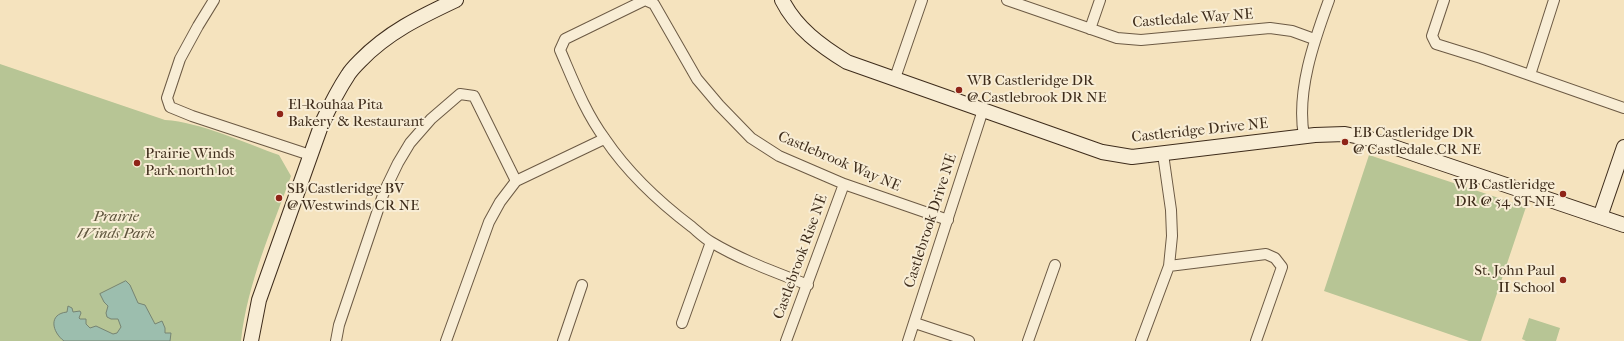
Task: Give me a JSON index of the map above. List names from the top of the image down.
{
  "streets": {
    "street": [
      "Castledale Way NE",
      "Castleridge Drive NE",
      "Castlebrook Way NE",
      "Castlebrook Drive NE",
      "Castlebrook Rise NE"
    ]
  },
  "crossings": [
    ["Castleridge Drive NE", "Castlebrook Drive NE"],
    ["Castlebrook Way NE", "Castlebrook Drive NE"],
    ["Castlebrook Way NE", "Castlebrook Rise NE"]
  ],
  "parks": ["Prairie Winds Park"],
  "places": [
    "WB Castleridge DR @ Castlebrook DR NE",
    "El-Rouhaa Pita Bakery & Restaurant",
    "EB Castleridge DR @ Castledale CR NE",
    "Prairie Winds Park north lot",
    "WB Castleridge DR @ 54 ST NE",
    "SB Castleridge BV @ Westwinds CR NE",
    "St. John Paul II School"
  ]
}
